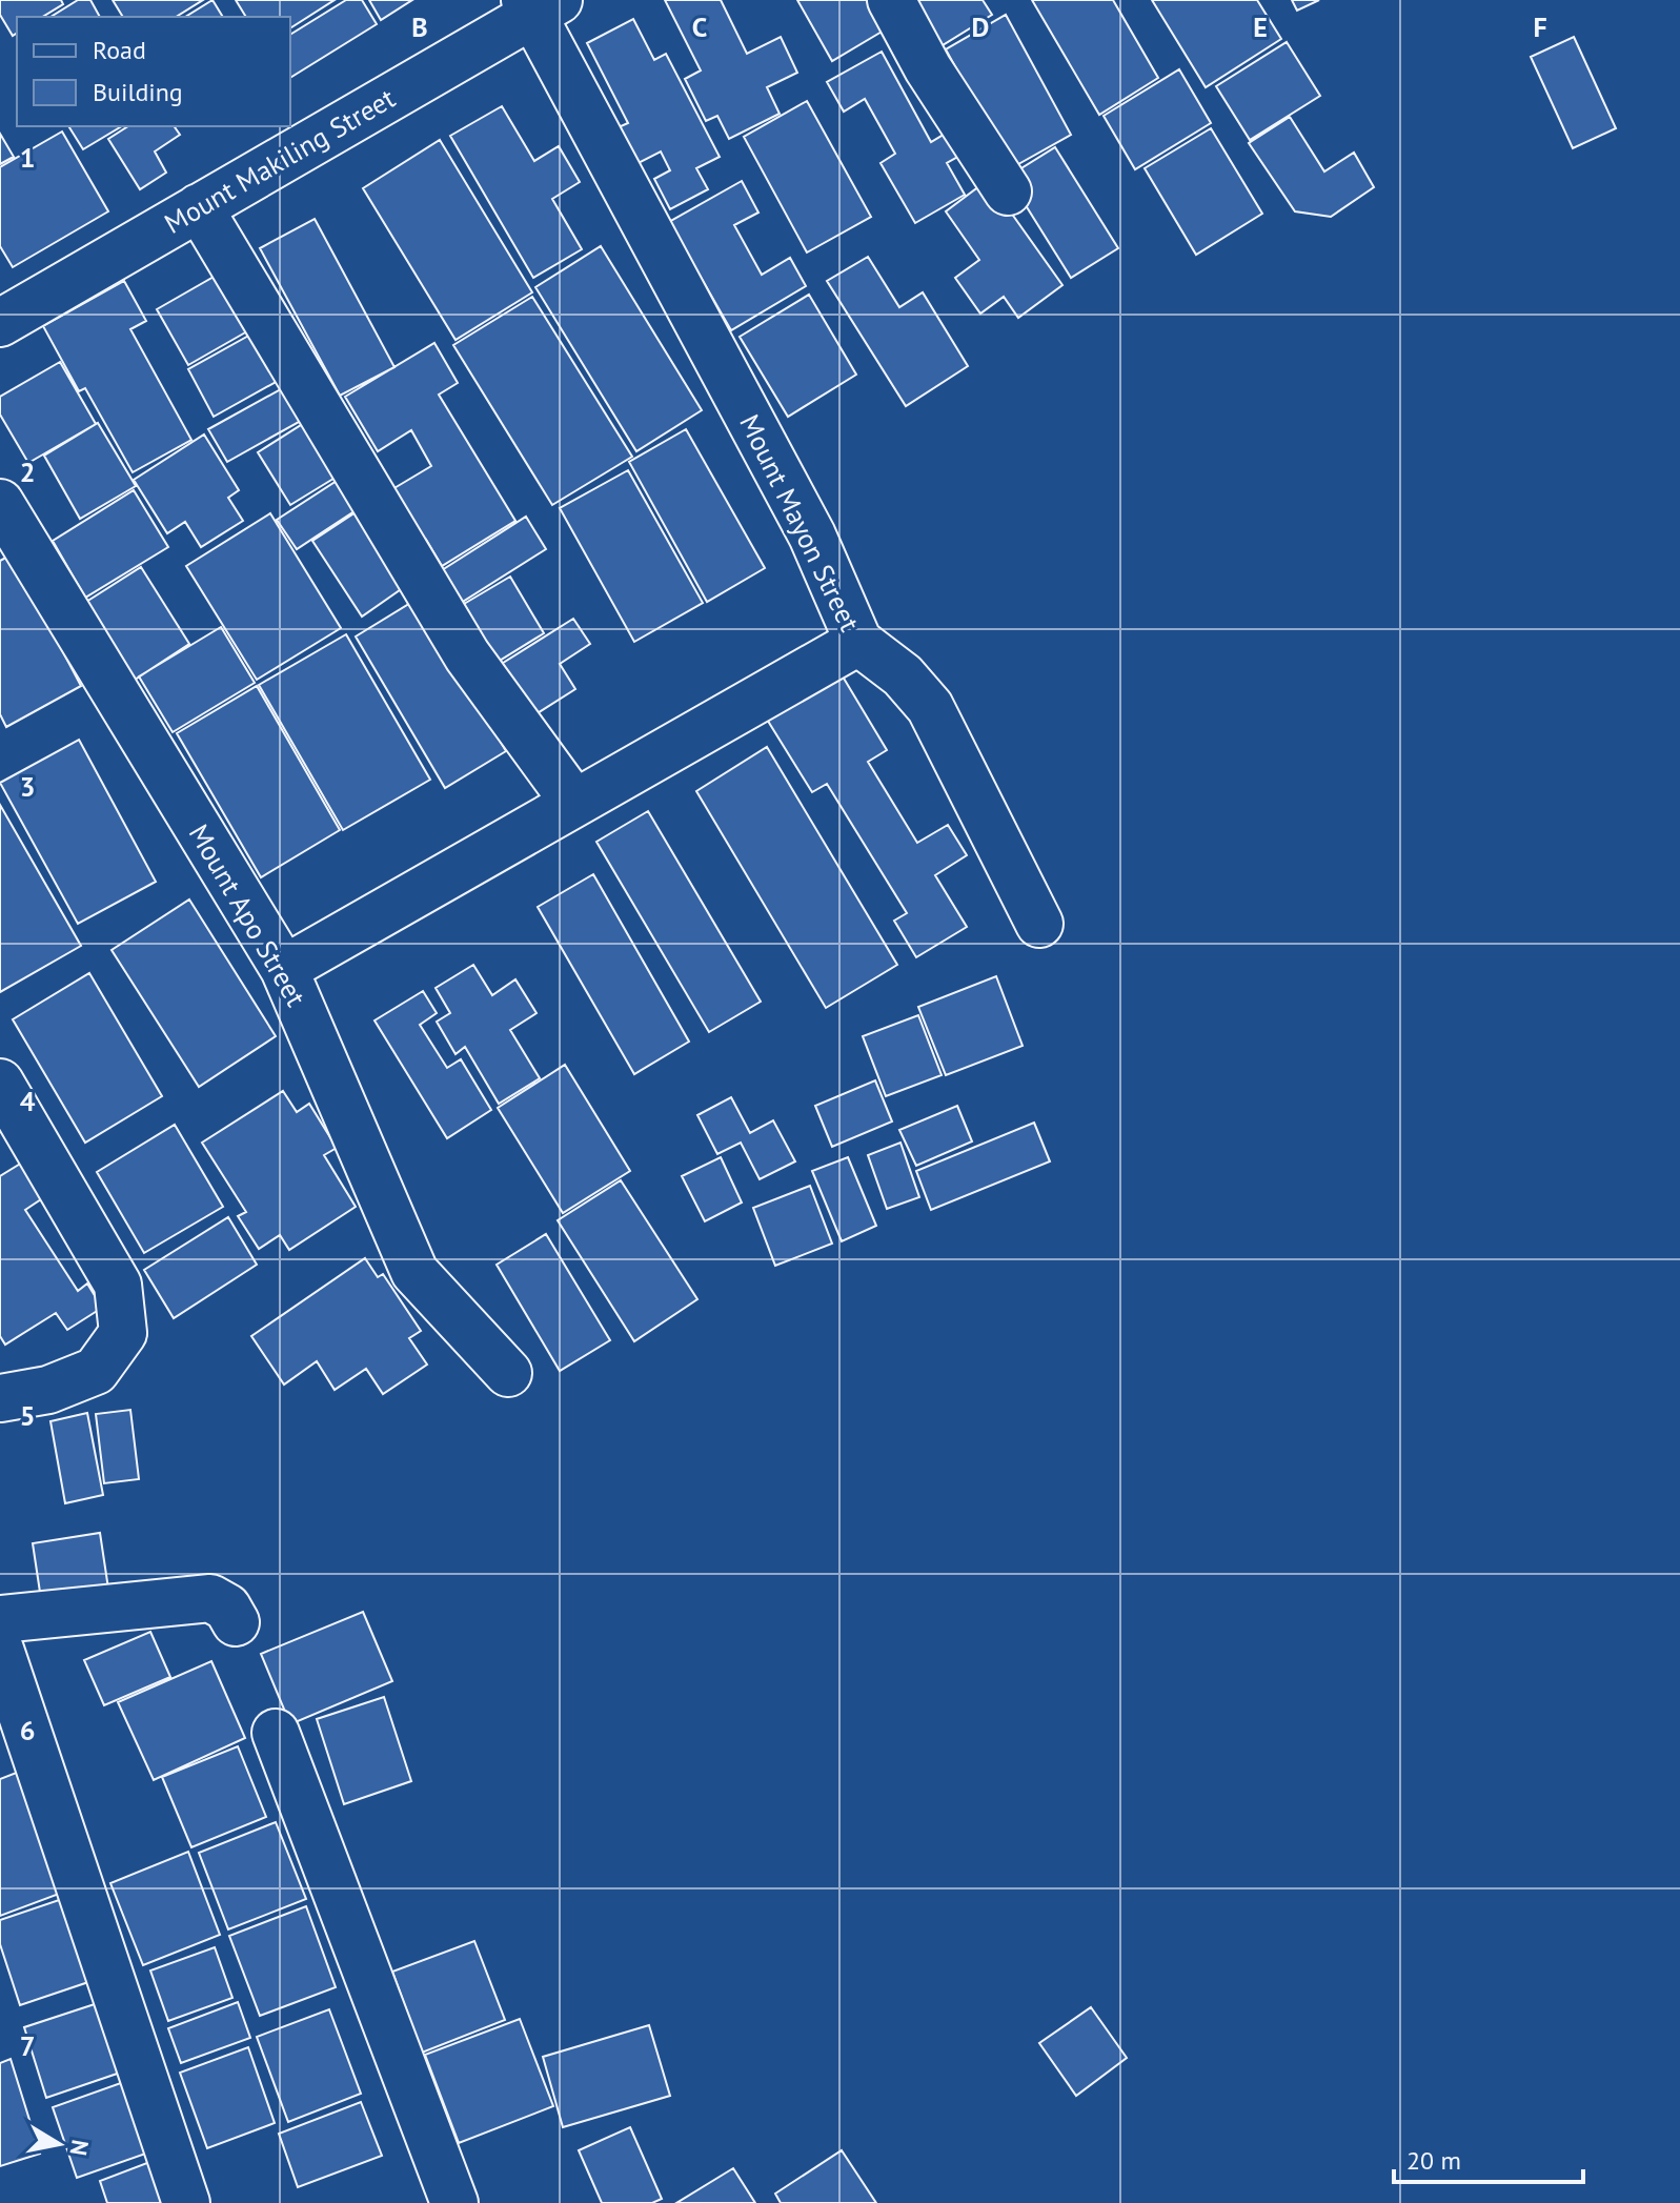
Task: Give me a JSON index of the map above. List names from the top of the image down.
{
  "streets": {
    "street": ["Mount Makiling Street", "Mount Mayon Street", "Mount Apo Street"]
  },
  "crossings": [
    ["Mount Makiling Street", "Mount Mayon Street"],
    ["Mount Mayon Street", "Mount Apo Street"]
  ],
  "legend": ["Road", "Building"],
  "scale_bar": "20 m",
  "north": "right",
  "grid": {
    "columns": [
      "B",
      "C",
      "D",
      "E",
      "F"
    ],
    "rows": [
      "1",
      "2",
      "3",
      "4",
      "5",
      "6",
      "7"
    ]
  }
}
